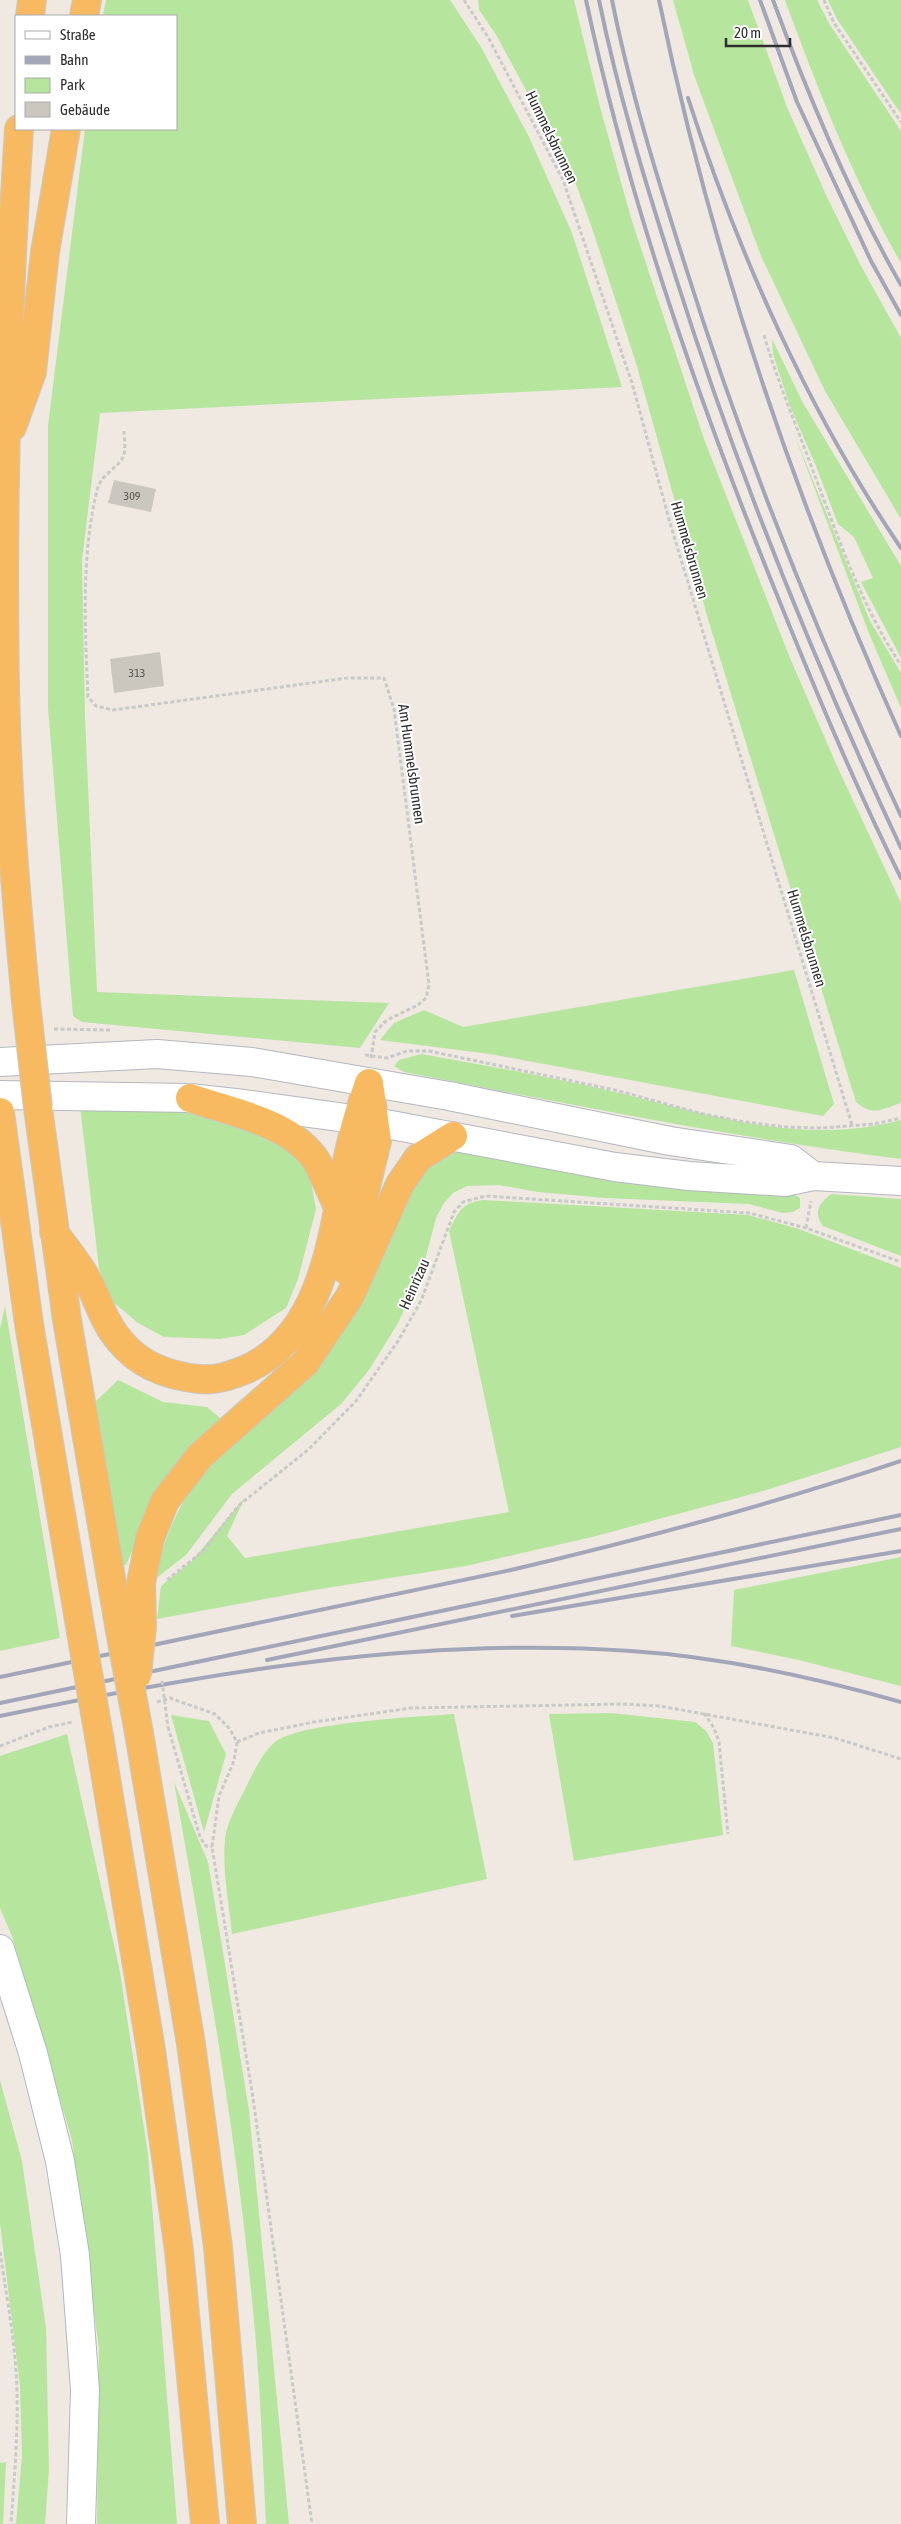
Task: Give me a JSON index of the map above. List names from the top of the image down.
{
  "streets": {
    "path": ["Hummelsbrunnen", "Am Hummelsbrunnen", "Heinrizau"]
  },
  "house_numbers": ["309", "313"],
  "legend": [
    "Straße",
    "Bahn",
    "Park",
    "Gebäude"
  ],
  "scale_bar": "20 m"
}
